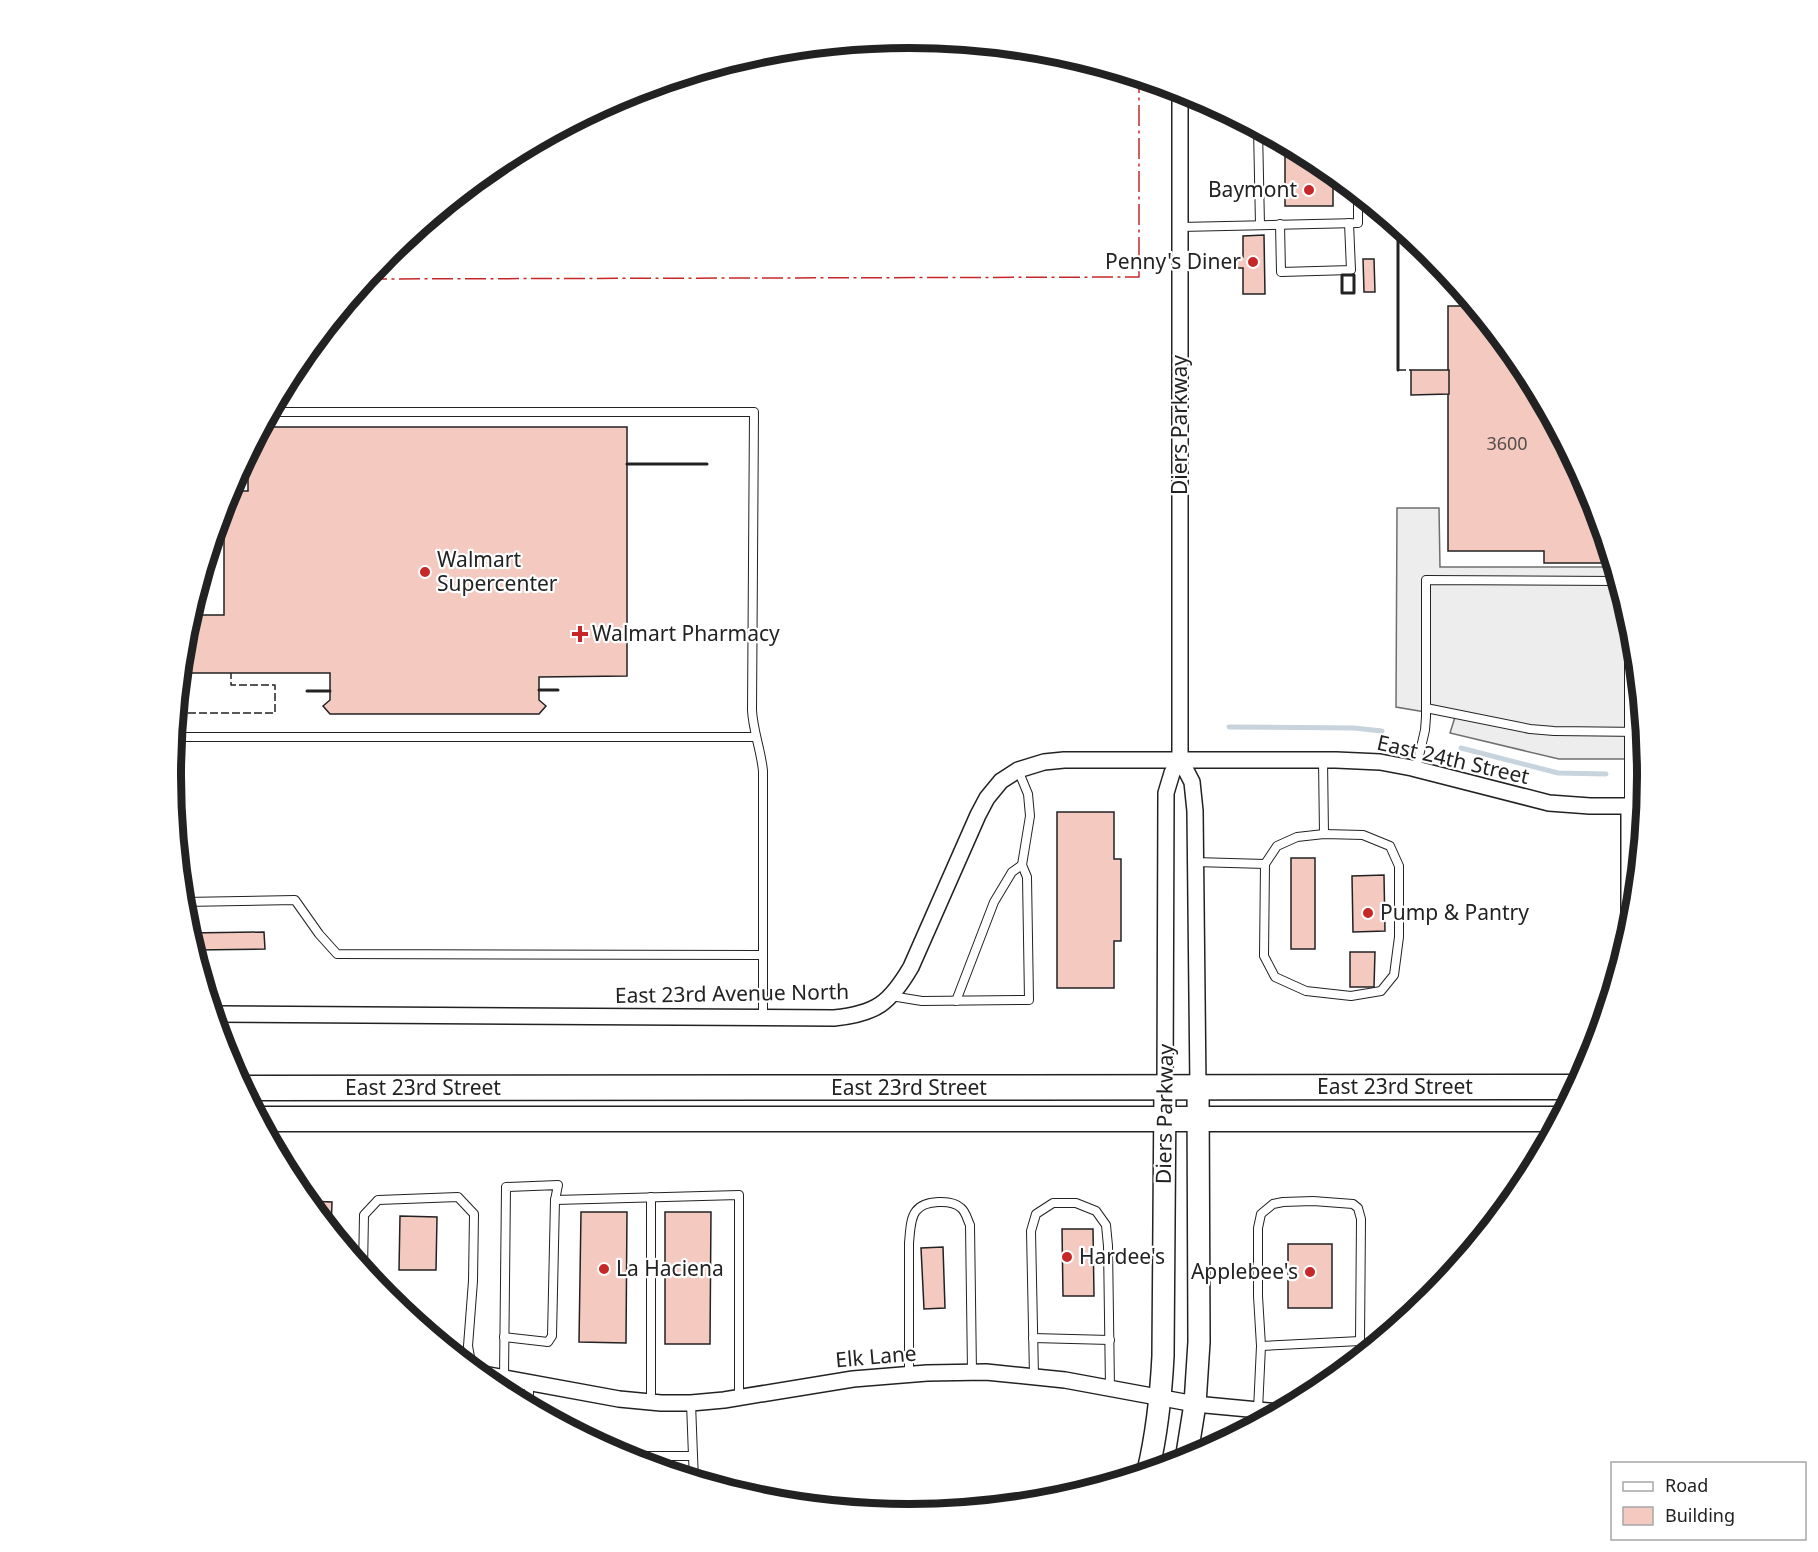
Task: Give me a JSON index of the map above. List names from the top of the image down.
{
  "streets": {
    "main road": ["Diers Parkway", "East 23rd Street"],
    "street": ["East 24th Street", "East 23rd Avenue North", "Elk Lane"]
  },
  "crossings": [
    ["Diers Parkway", "East 24th Street"],
    ["Diers Parkway", "East 23rd Avenue North"],
    ["Diers Parkway", "East 23rd Street"],
    ["Diers Parkway", "Elk Lane"],
    ["East 24th Street", "East 23rd Avenue North"]
  ],
  "places": {
    "other": [
      "Baymont",
      "Penny's Diner",
      "Walmart Supercenter",
      "Pump & Pantry",
      "Hardee's",
      "La Haciena",
      "Applebee's"
    ],
    "health": ["Walmart Pharmacy"]
  },
  "house_numbers": ["3600"],
  "legend": ["Road", "Building"]
}
